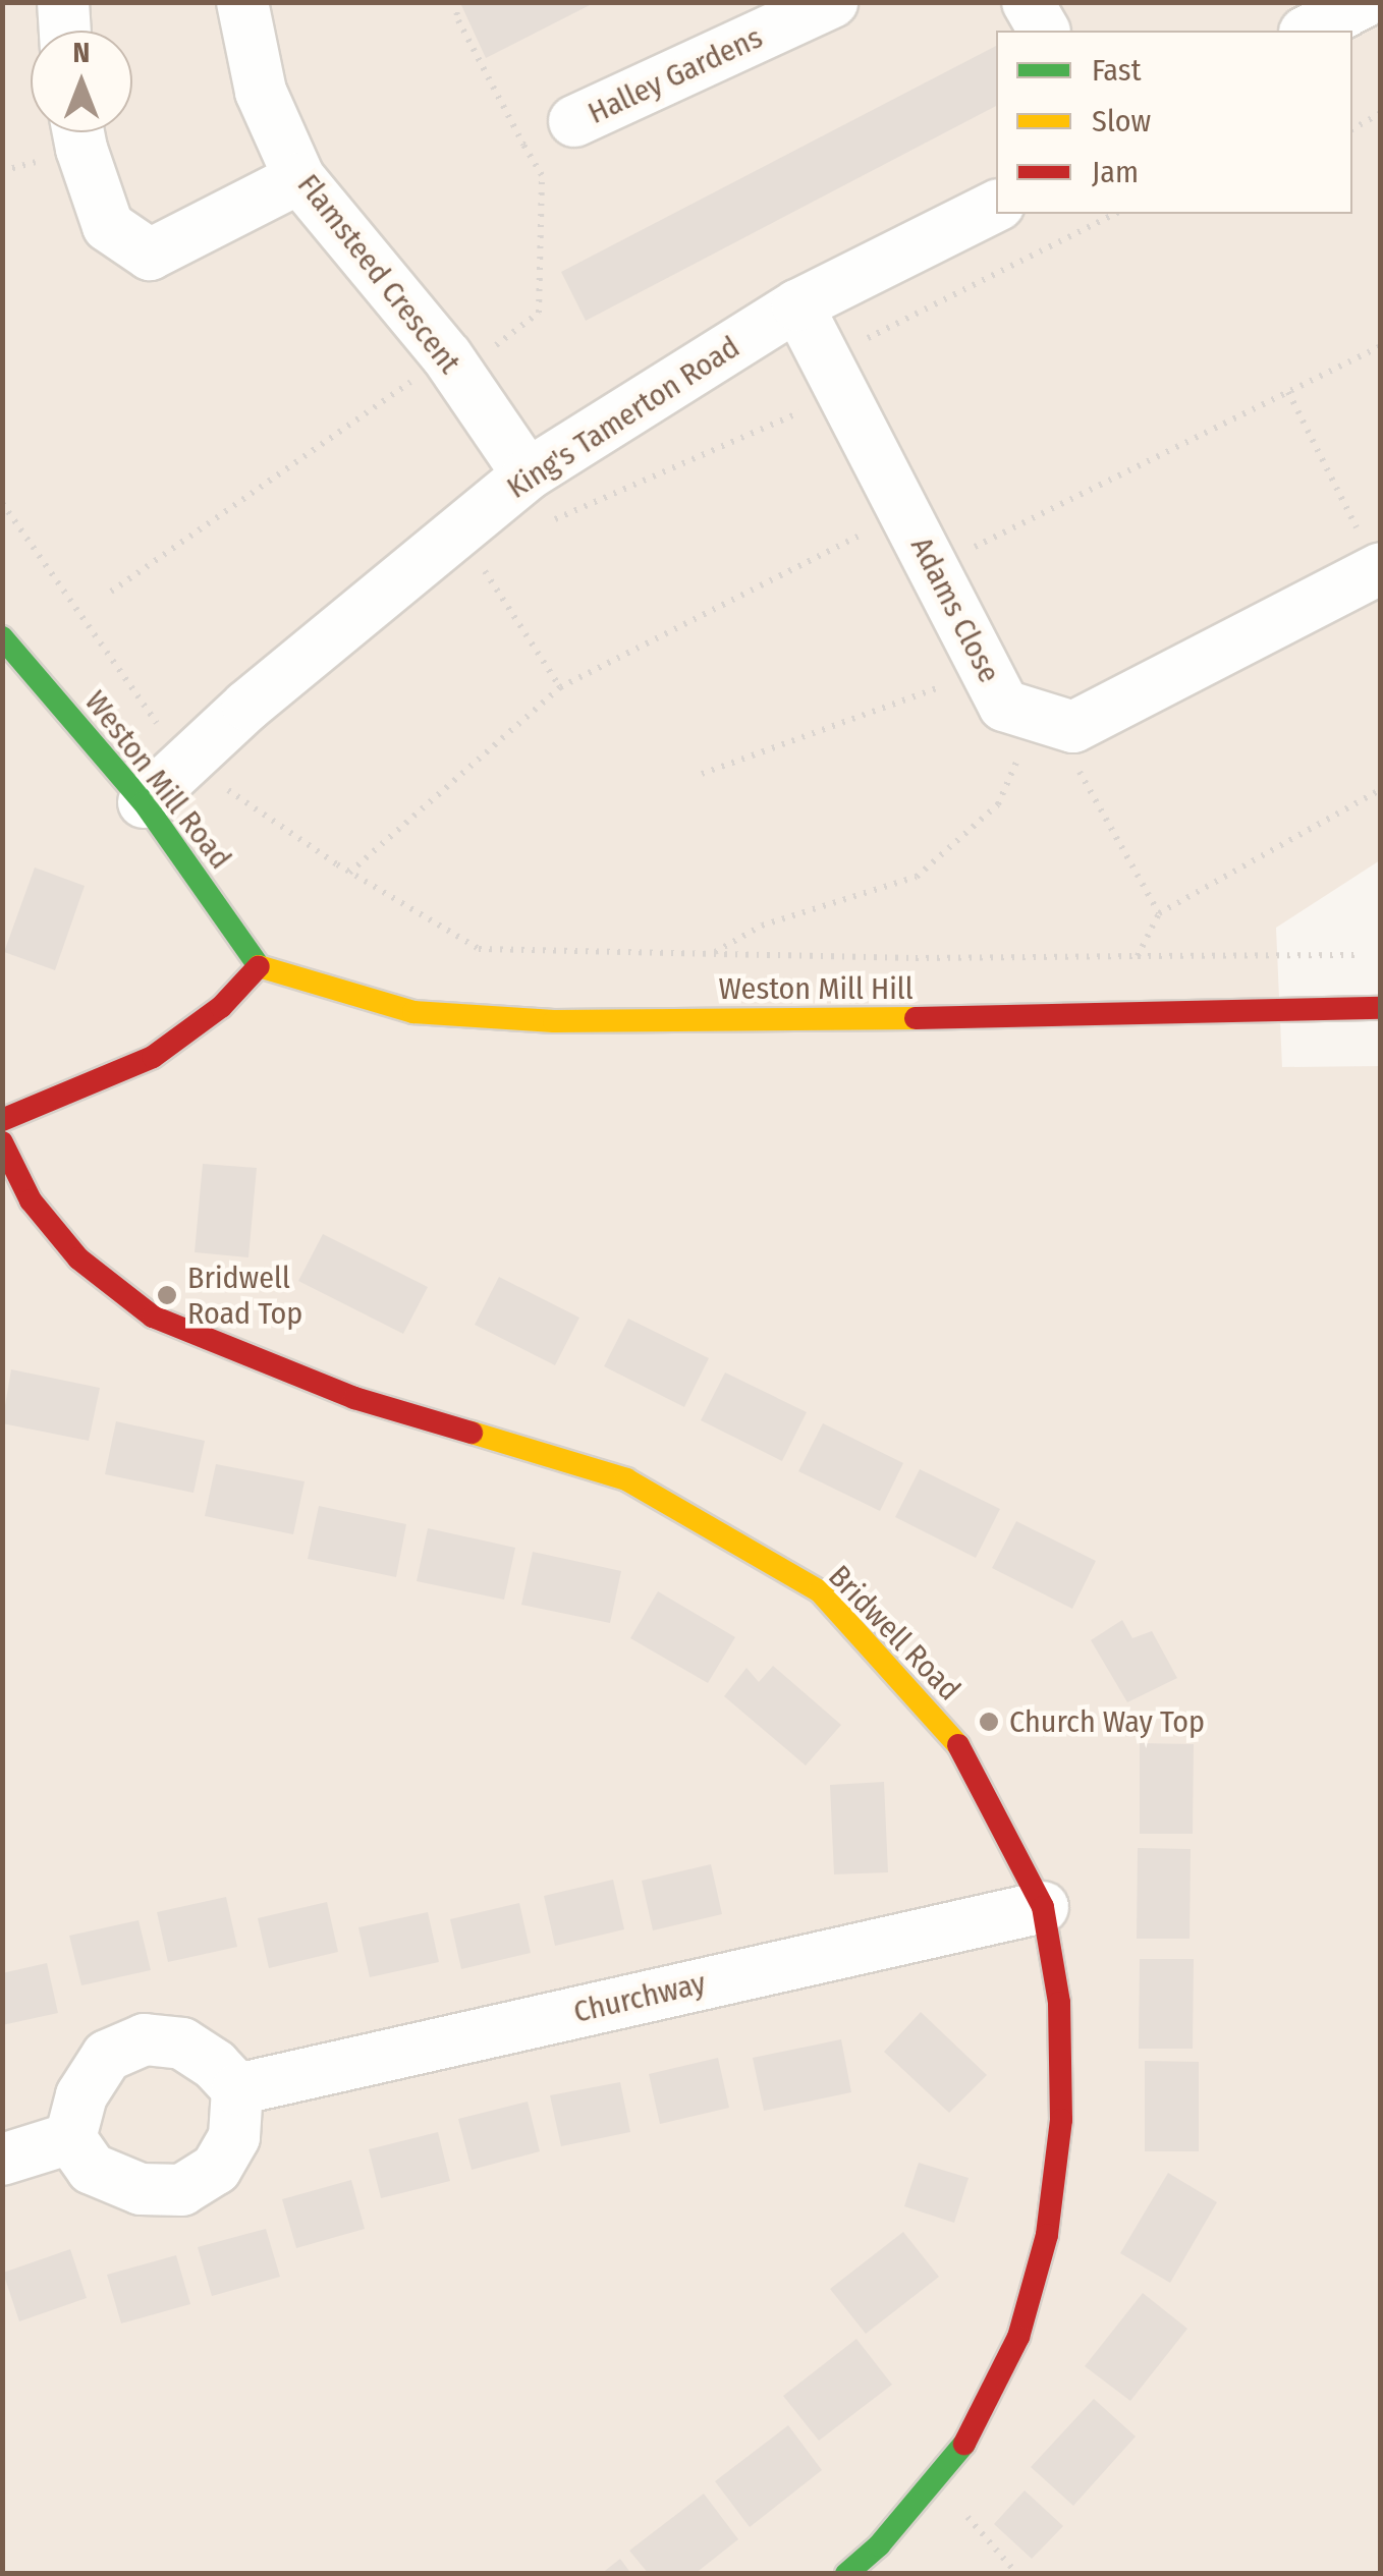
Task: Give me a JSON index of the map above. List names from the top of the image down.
{
  "streets": {
    "street": [
      "Halley Gardens",
      "Flamsteed Crescent",
      "King's Tamerton Road",
      "Adams Close",
      "Weston Mill Road",
      "Weston Mill Hill",
      "Bridwell Road",
      "Churchway"
    ]
  },
  "crossings": [
    ["Flamsteed Crescent", "King's Tamerton Road"],
    ["King's Tamerton Road", "Adams Close"],
    ["King's Tamerton Road", "Weston Mill Road"],
    ["Weston Mill Road", "Weston Mill Hill"],
    ["Bridwell Road", "Churchway"]
  ],
  "places": ["Bridwell Road Top", "Church Way Top"],
  "legend": ["Fast", "Slow", "Jam"],
  "north": "top"
}
